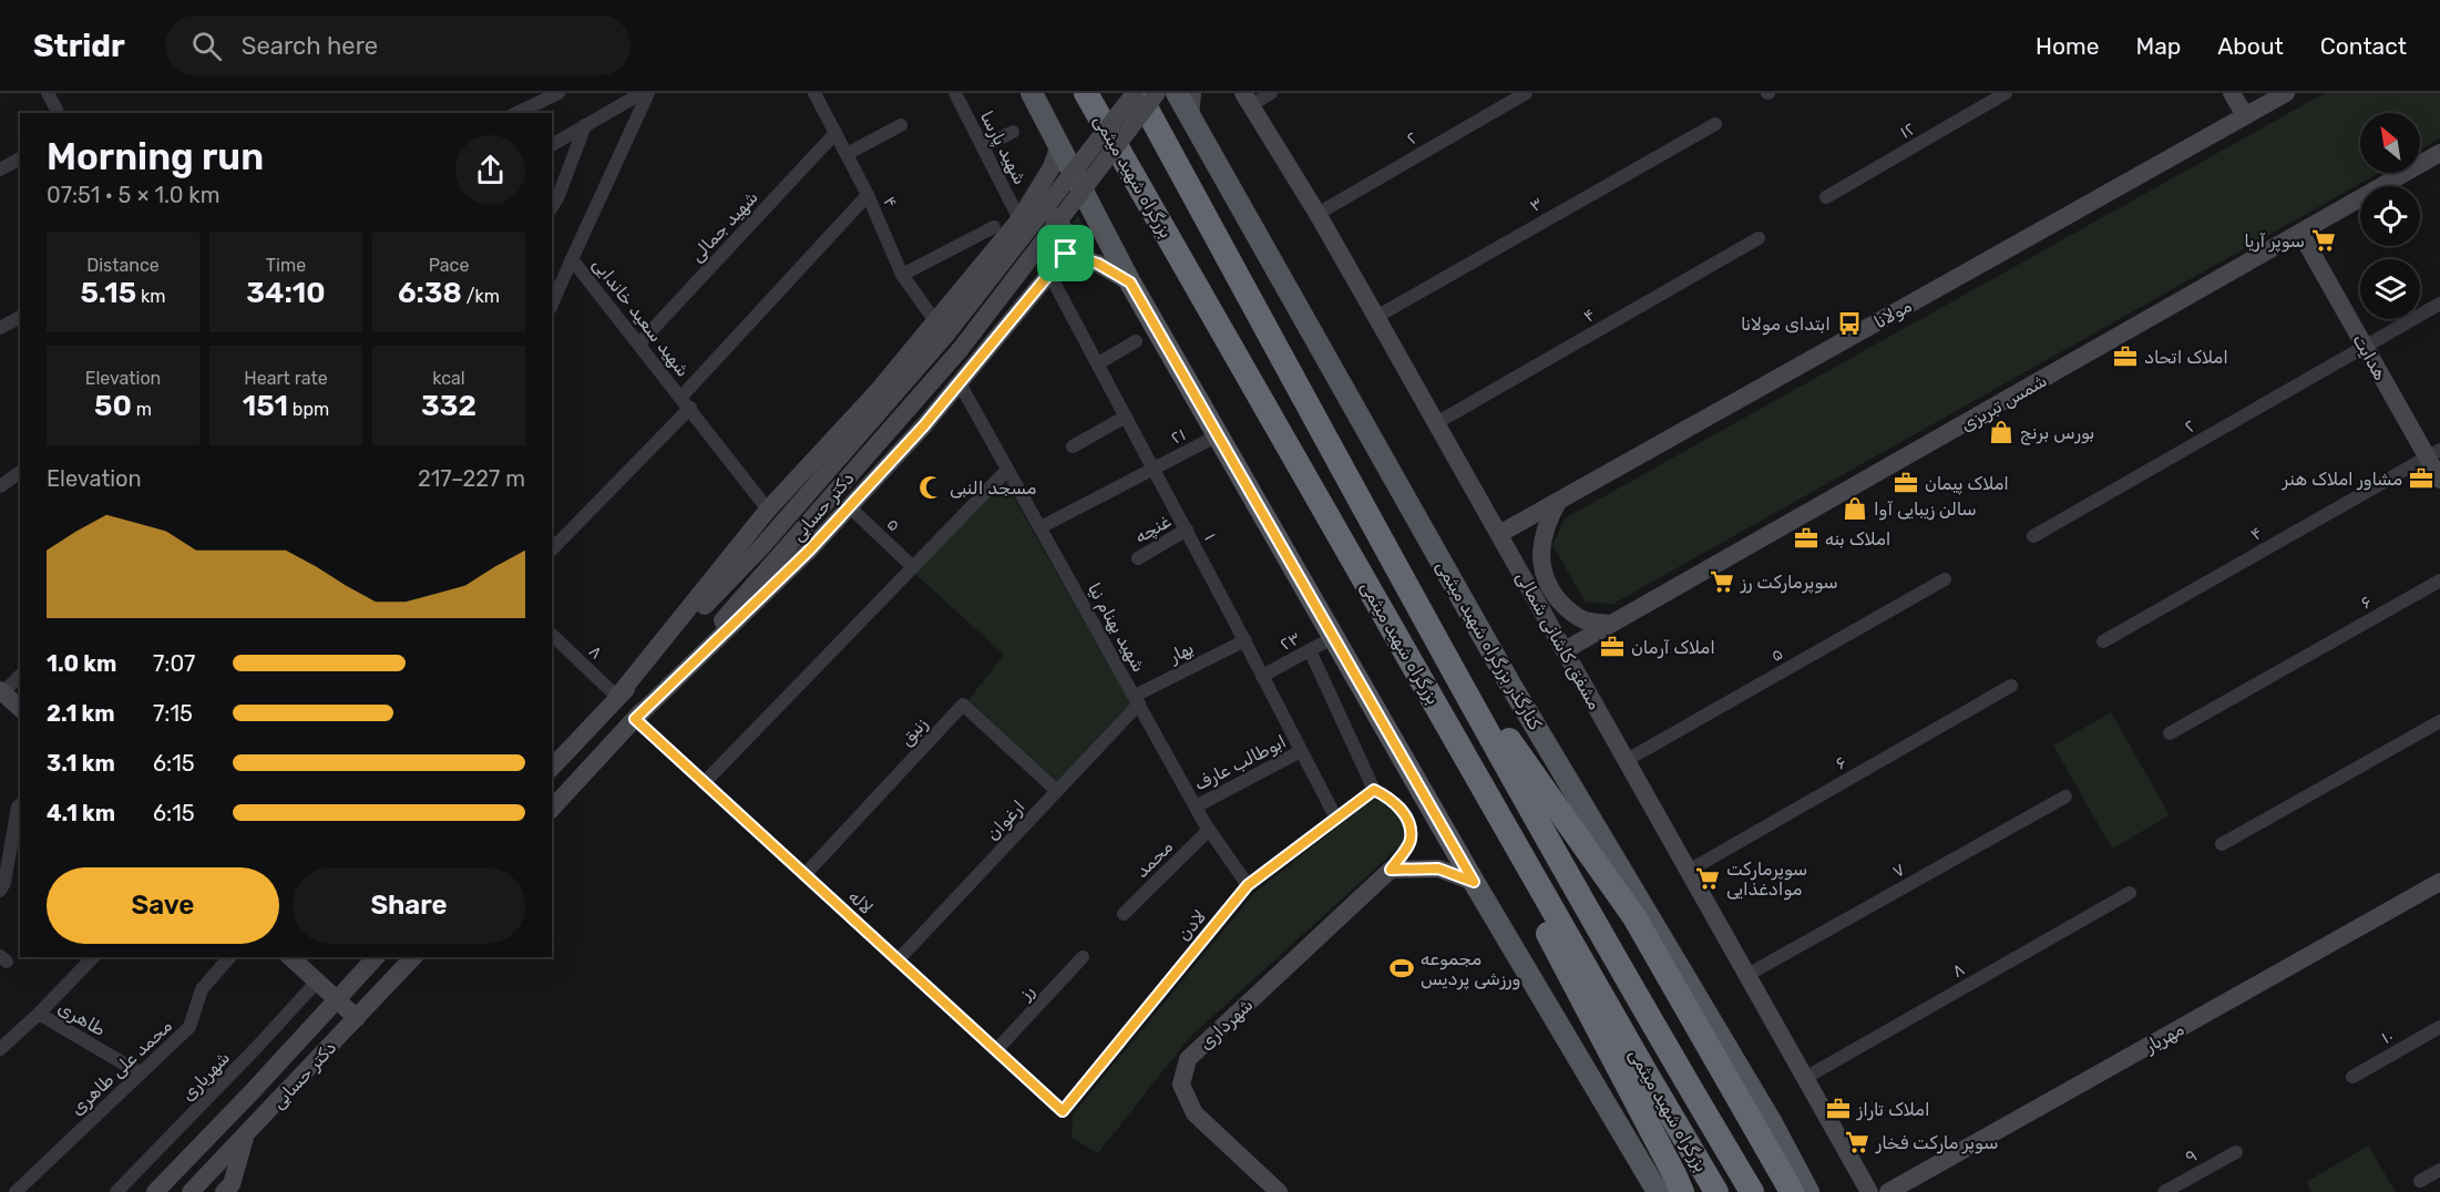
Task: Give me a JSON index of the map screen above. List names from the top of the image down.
{
  "streets": {
    "highway": ["بزرگراه شهید میثمی"],
    "main road": ["کنارگذر بزرگراه شهید میثمی"],
    "street": [
      "۱۲",
      "۲",
      "شهید پارسا",
      "۴",
      "۳",
      "شهید جمالی",
      "مولانا",
      "شهید سعید خاندایی",
      "هدایت",
      "شمس تبریزی",
      "۲۱",
      "دکتر حسابی",
      "۵",
      "غنچه",
      "۱",
      "۶",
      "شهید بهنام نیا",
      "۲۳",
      "مشفق کاشانی شمالی",
      "۸",
      "بهار",
      "زنبق",
      "ابوطالب عارف",
      "ارغوان",
      "محمد",
      "۷",
      "لاله",
      "لادن",
      "رز",
      "طاهری",
      "شهرداری",
      "۱۰",
      "مهریار",
      "محمد علی طاهری",
      "شهریاری",
      "۹"
    ]
  },
  "crossings": [
    ["۲", "هدایت"],
    ["۲", "مشفق کاشانی شمالی"],
    ["۴", "شهید جمالی"],
    ["۴", "هدایت"],
    ["۴", "دکتر حسابی"],
    ["۴", "مشفق کاشانی شمالی"],
    ["۳", "مشفق کاشانی شمالی"],
    ["شهید جمالی", "شهید سعید خاندایی"],
    ["مولانا", "مشفق کاشانی شمالی"],
    ["هدایت", "شمس تبریزی"],
    ["شمس تبریزی", "مشفق کاشانی شمالی"],
    ["۲۱", "۱"],
    ["۲۱", "شهید بهنام نیا"],
    ["دکتر حسابی", "۸"],
    ["دکتر حسابی", "لاله"],
    ["۵", "مشفق کاشانی شمالی"],
    ["غنچه", "۱"],
    ["۱", "۲۳"],
    ["۱", "بهار"],
    ["۱", "ابوطالب عارف"],
    ["۱", "لادن"],
    ["۶", "مشفق کاشانی شمالی"],
    ["شهید بهنام نیا", "بهار"],
    ["شهید بهنام نیا", "ابوطالب عارف"],
    ["شهید بهنام نیا", "ارغوان"],
    ["شهید بهنام نیا", "محمد"],
    ["شهید بهنام نیا", "لادن"],
    ["مشفق کاشانی شمالی", "۸"],
    ["مشفق کاشانی شمالی", "۷"],
    ["بهار", "ارغوان"],
    ["زنبق", "ارغوان"],
    ["زنبق", "لاله"],
    ["ارغوان", "لاله"],
    ["لاله", "لادن"],
    ["لاله", "رز"],
    ["طاهری", "محمد علی طاهری"]
  ],
  "places": {
    "supermarket": [
      "سوپر آریا",
      "سوپرمارکت رز",
      "سوپرمارکت موادغذایی",
      "سوپر مارکت فخار"
    ],
    "bus stop": ["ابتدای مولانا"],
    "office": [
      "املاک اتحاد",
      "مشاور املاک هنر",
      "املاک پیمان",
      "املاک بنه",
      "املاک آرمان",
      "املاک تاراز"
    ],
    "shop": ["بورس برنج", "سالن زیبایی آوا"],
    "mosque": ["مسجد النبی"],
    "sports": ["مجموعه ورزشی پردیس"]
  },
  "north": "top left",
  "page": {
    "header": "Stridr",
    "search": "Search here",
    "nav": [
      "Home",
      "Map",
      "About",
      "Contact"
    ],
    "heading": ["Morning run", "07:51 · 5 × 1.0 km"],
    "stats": [
      ["Distance", "5.15 km"],
      ["Time", "34:10"],
      ["Pace", "6:38 /km"],
      ["Elevation", "50 m"],
      ["Heart rate", "151 bpm"],
      ["kcal", "332"]
    ],
    "chart": ["Elevation", "217–227 m"],
    "list": [
      {
        "name": "1.0 km",
        "note": "7:07"
      },
      {
        "name": "2.1 km",
        "note": "7:15"
      },
      {
        "name": "3.1 km",
        "note": "6:15"
      },
      {
        "name": "4.1 km",
        "note": "6:15"
      }
    ],
    "buttons": ["Save", "Share"]
  }
}
